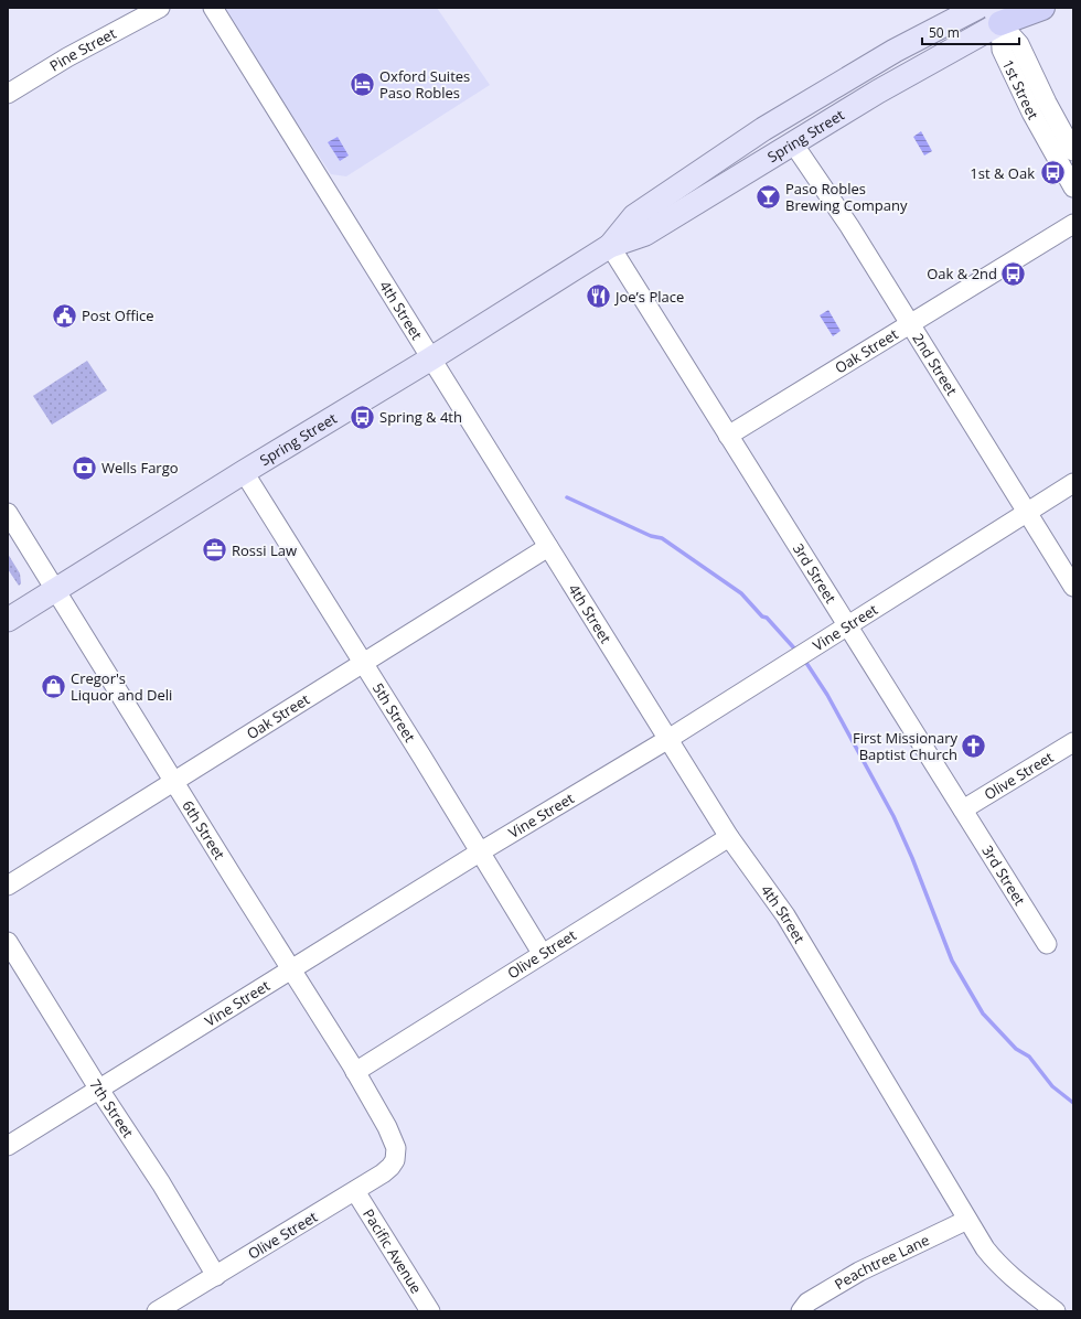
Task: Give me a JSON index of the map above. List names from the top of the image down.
{
  "streets": {
    "main road": ["Spring Street"],
    "street": [
      "Pine Street",
      "1st Street",
      "4th Street",
      "Oak Street",
      "2nd Street",
      "3rd Street",
      "Vine Street",
      "5th Street",
      "Olive Street",
      "6th Street",
      "7th Street",
      "Pacific Avenue",
      "Peachtree Lane"
    ]
  },
  "crossings": [
    ["1st Street", "Spring Street"],
    ["Spring Street", "4th Street"],
    ["Spring Street", "2nd Street"],
    ["Spring Street", "3rd Street"],
    ["Spring Street", "5th Street"],
    ["Spring Street", "6th Street"],
    ["4th Street", "Oak Street"],
    ["4th Street", "Vine Street"],
    ["4th Street", "Olive Street"],
    ["4th Street", "Peachtree Lane"],
    ["Oak Street", "2nd Street"],
    ["Oak Street", "3rd Street"],
    ["Oak Street", "5th Street"],
    ["Oak Street", "6th Street"],
    ["2nd Street", "Vine Street"],
    ["3rd Street", "Vine Street"],
    ["3rd Street", "Olive Street"],
    ["Vine Street", "5th Street"],
    ["Vine Street", "6th Street"],
    ["Vine Street", "7th Street"],
    ["5th Street", "Olive Street"],
    ["Olive Street", "6th Street"],
    ["Olive Street", "7th Street"],
    ["Olive Street", "Pacific Avenue"]
  ],
  "places": {
    "hotel": ["Oxford Suites Paso Robles"],
    "bus stop": ["1st & Oak", "Oak & 2nd", "Spring & 4th"],
    "bar": ["Paso Robles Brewing Company"],
    "restaurant": ["Joe’s Place"],
    "public building": ["Post Office"],
    "bank": ["Wells Fargo"],
    "office": ["Rossi Law"],
    "shop": ["Cregor's Liquor and Deli"],
    "church": ["First Missionary Baptist Church"]
  },
  "scale_bar": "50 m"
}
